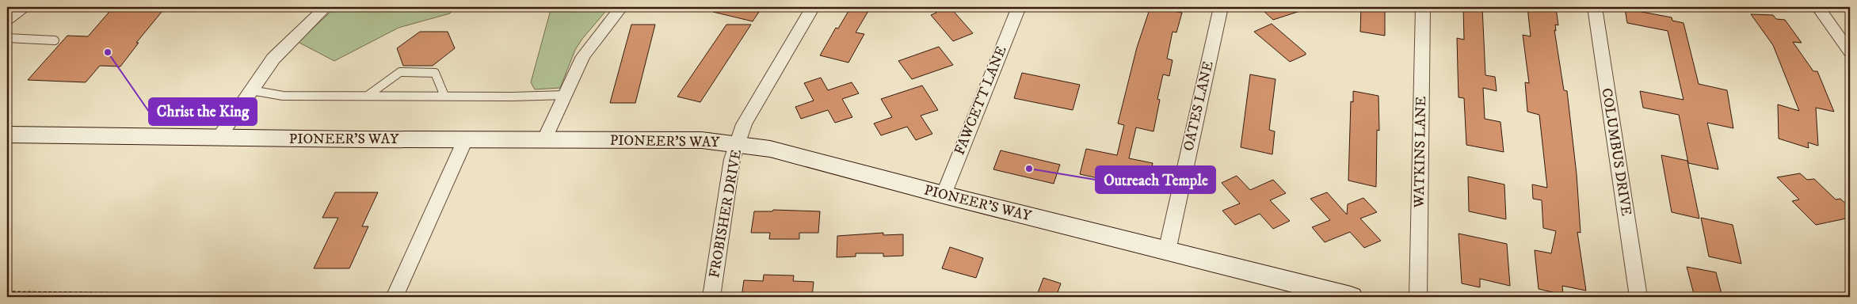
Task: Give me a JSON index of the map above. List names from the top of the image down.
{
  "streets": {
    "main road": ["PIONEER'S WAY"],
    "street": [
      "FAWCETT LANE",
      "OATES LANE",
      "WATKINS LANE",
      "COLUMBUS DRIVE",
      "FROBISHER DRIVE"
    ]
  },
  "crossings": [
    ["FAWCETT LANE", "PIONEER'S WAY"],
    ["OATES LANE", "PIONEER'S WAY"],
    ["PIONEER'S WAY", "FROBISHER DRIVE"]
  ],
  "places": ["Christ the King", "Outreach Temple"]
}
